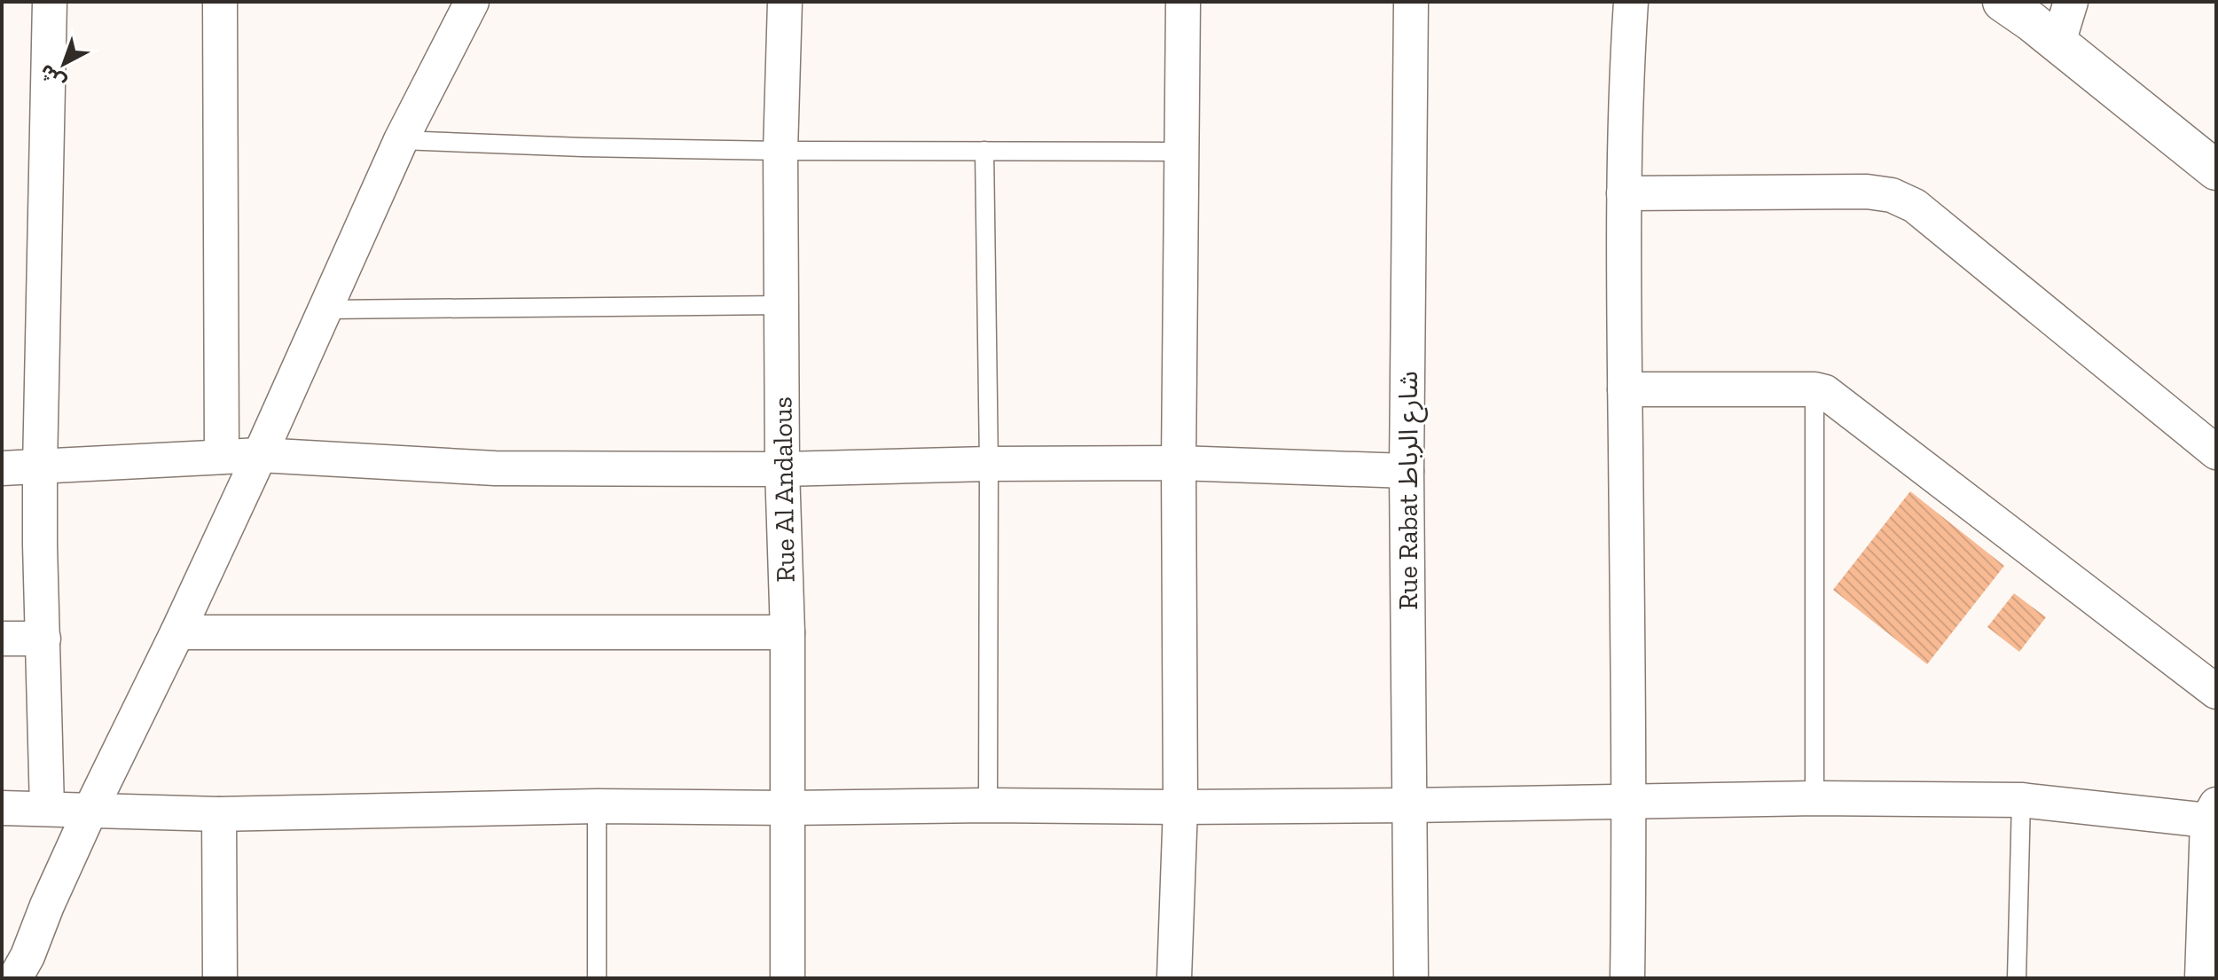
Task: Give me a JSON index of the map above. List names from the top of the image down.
{
  "streets": {
    "street": ["Rue Al Andalous", "Rue Rabat شارع الرباط"]
  },
  "north": "bottom left"
}
